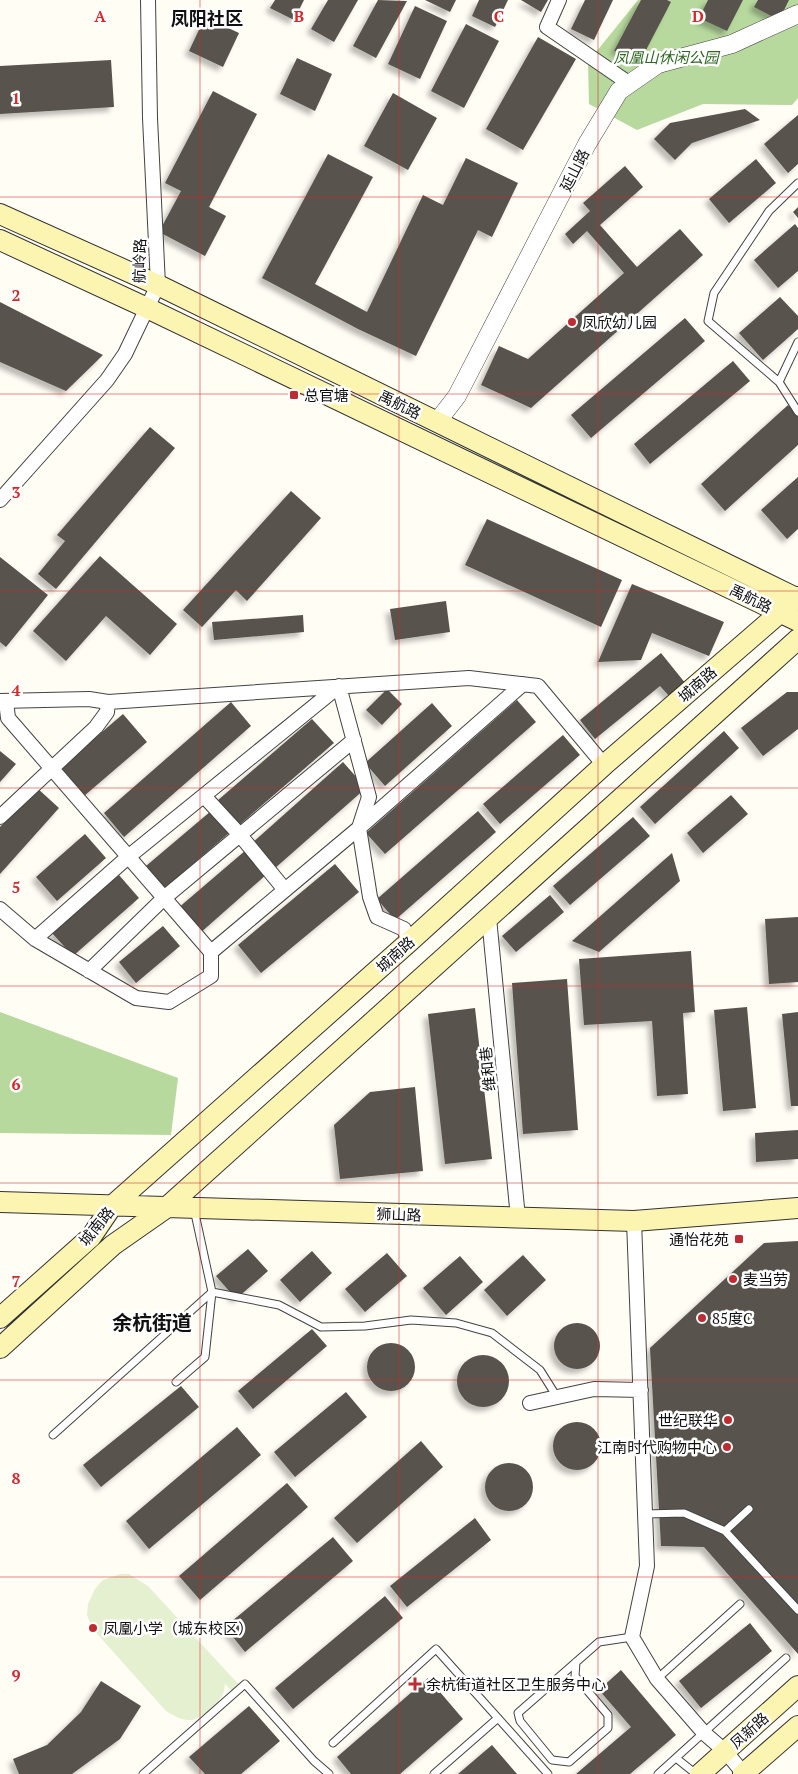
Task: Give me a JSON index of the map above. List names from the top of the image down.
{
  "streets": {
    "main road": [
      "禹航路",
      "城南路",
      "狮山路",
      "凤新路"
    ],
    "street": ["延山路", "航岭路", "维和巷"]
  },
  "crossings": [
    ["延山路", "禹航路"],
    ["航岭路", "禹航路"],
    ["禹航路", "城南路"],
    ["城南路", "维和巷"],
    ["城南路", "狮山路"],
    ["维和巷", "狮山路"]
  ],
  "districts": ["凤阳社区", "余杭街道"],
  "parks": ["凤凰山休闲公园"],
  "places": {
    "other": [
      "凤欣幼儿园",
      "麦当劳",
      "85度C",
      "世纪联华",
      "江南时代购物中心",
      "凤凰小学（城东校区）"
    ],
    "transit": ["总官塘", "通怡花苑"],
    "health": ["余杭街道社区卫生服务中心"]
  },
  "grid": {
    "columns": [
      "A",
      "B",
      "C",
      "D"
    ],
    "rows": [
      "1",
      "2",
      "3",
      "4",
      "5",
      "6",
      "7",
      "8",
      "9"
    ]
  }
}
